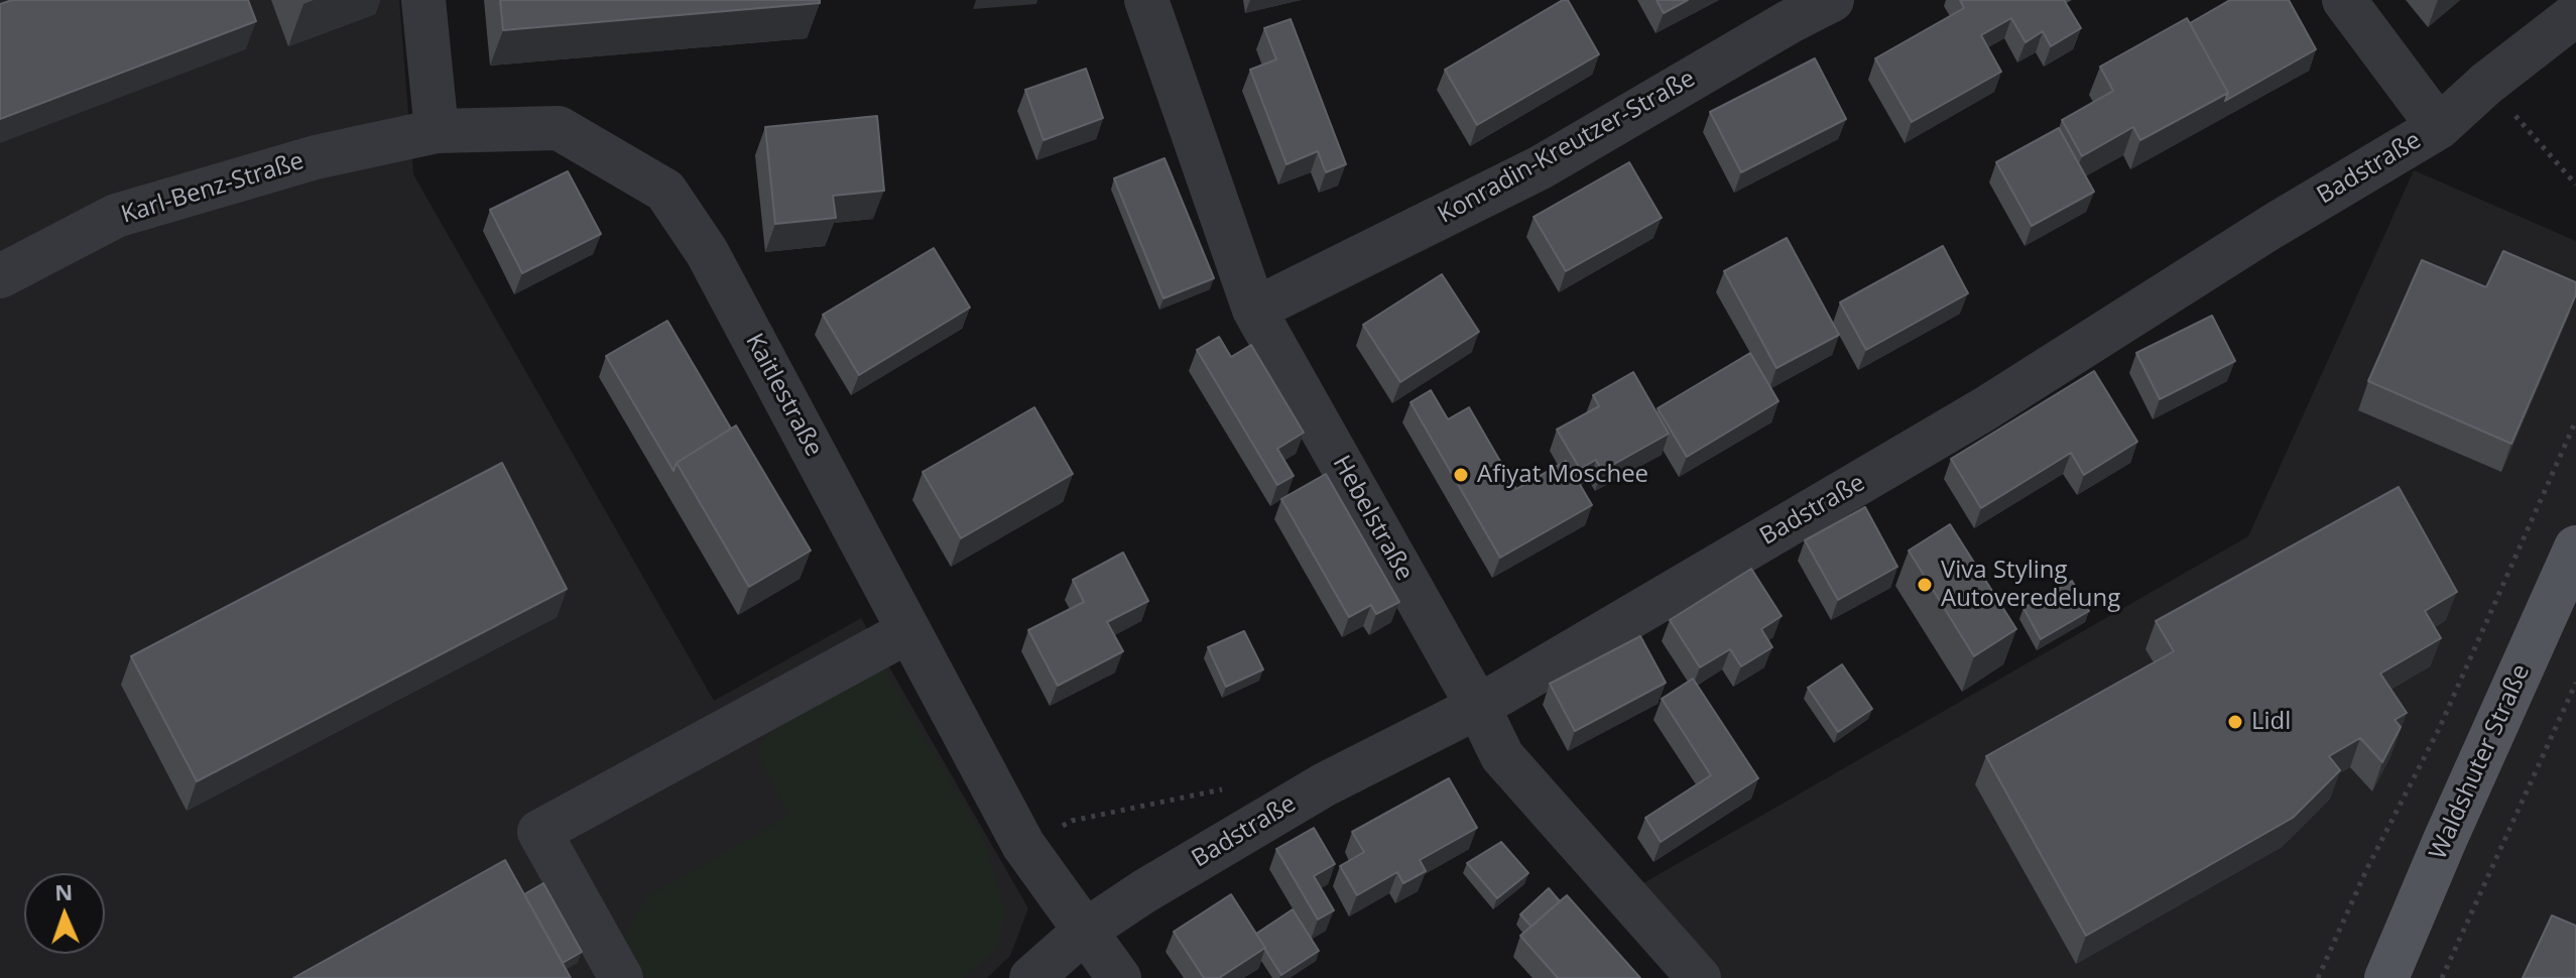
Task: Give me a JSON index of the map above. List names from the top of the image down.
{
  "streets": {
    "main road": ["Waldshuter Straße"],
    "street": [
      "Konradin-Kreutzer-Straße",
      "Badstraße",
      "Karl-Benz-Straße",
      "Kaitlestraße",
      "Hebelstraße"
    ]
  },
  "crossings": [
    ["Konradin-Kreutzer-Straße", "Hebelstraße"],
    ["Badstraße", "Kaitlestraße"],
    ["Badstraße", "Hebelstraße"],
    ["Karl-Benz-Straße", "Kaitlestraße"]
  ],
  "places": ["Afiyat Moschee", "Viva Styling Autoveredelung", "Lidl"],
  "north": "top"
}
